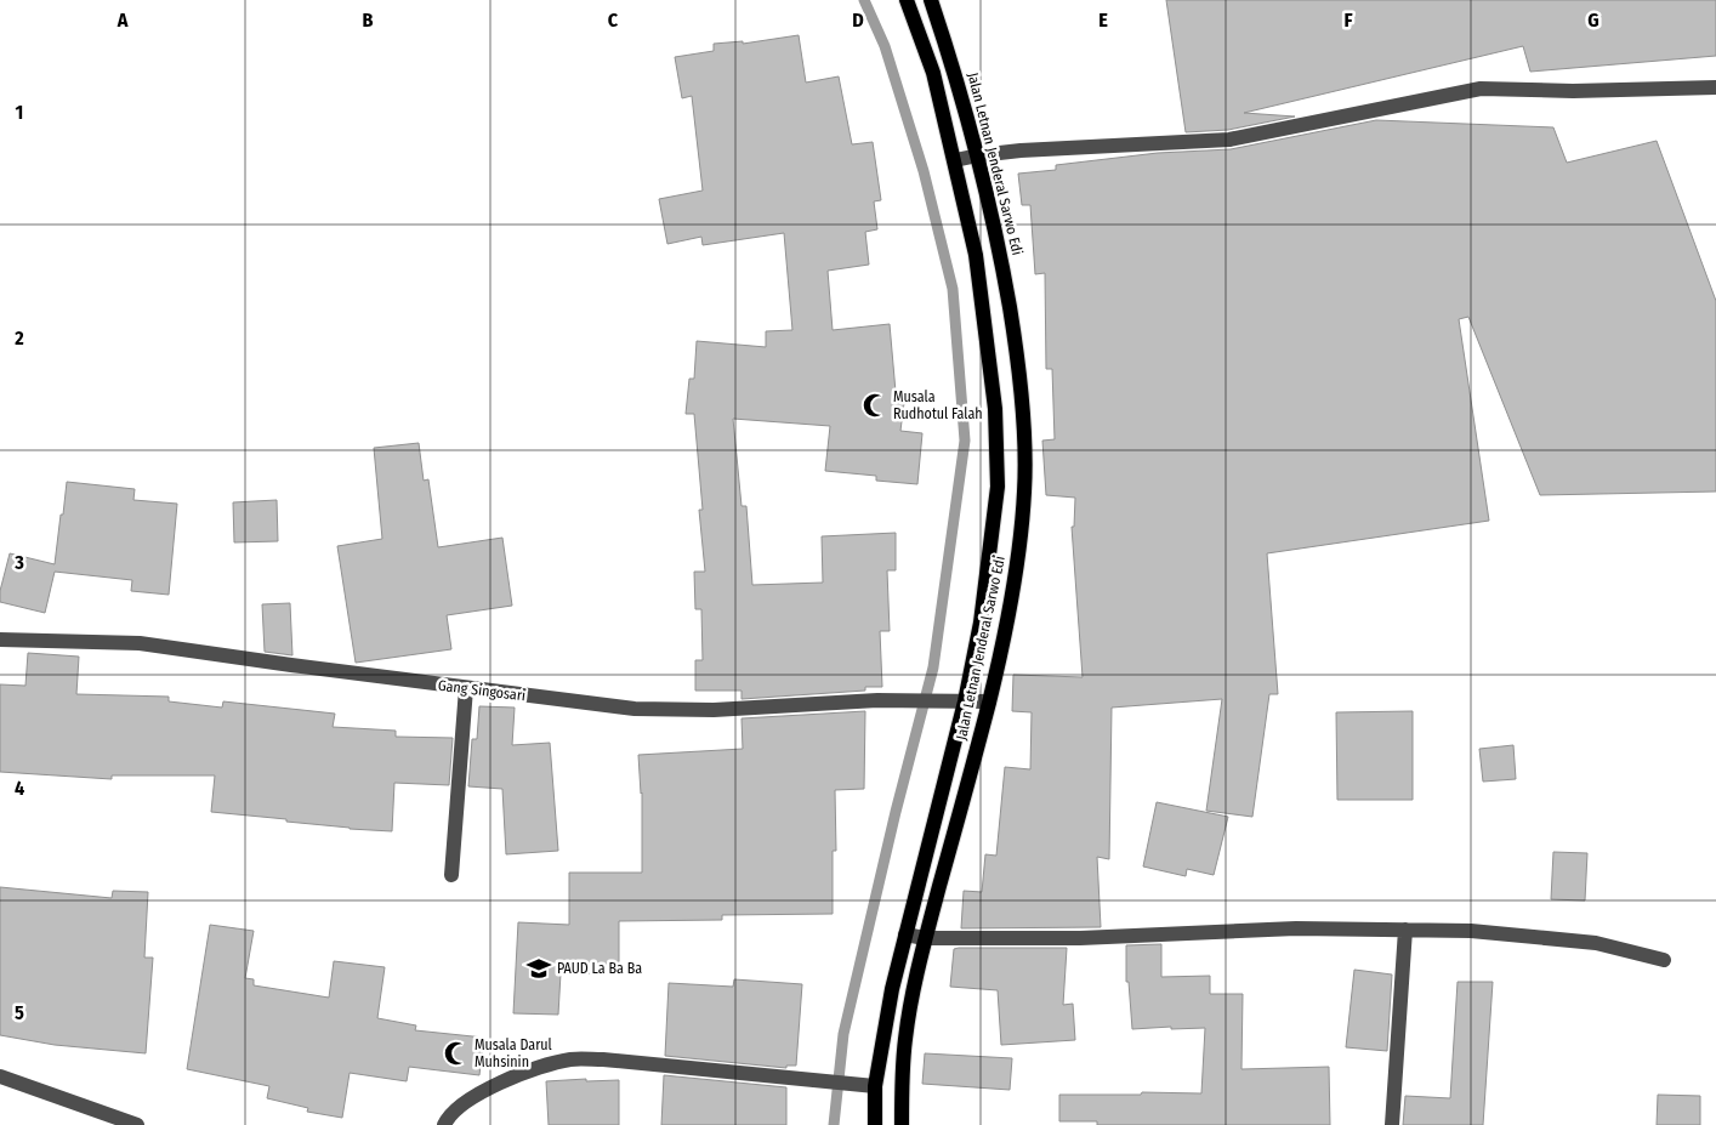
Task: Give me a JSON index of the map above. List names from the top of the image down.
{
  "streets": {
    "main road": ["Jalan Letnan Jenderal Sarwo Edi"],
    "street": ["Gang Singosari"]
  },
  "crossings": [
    ["Jalan Letnan Jenderal Sarwo Edi", "Gang Singosari"]
  ],
  "places": {
    "mosque": ["Musala Rudhotul Falah", "Musala Darul Muhsinin"],
    "school or university": ["PAUD La Ba Ba"]
  },
  "grid": {
    "columns": [
      "A",
      "B",
      "C",
      "D",
      "E",
      "F",
      "G"
    ],
    "rows": [
      "1",
      "2",
      "3",
      "4",
      "5"
    ]
  }
}
